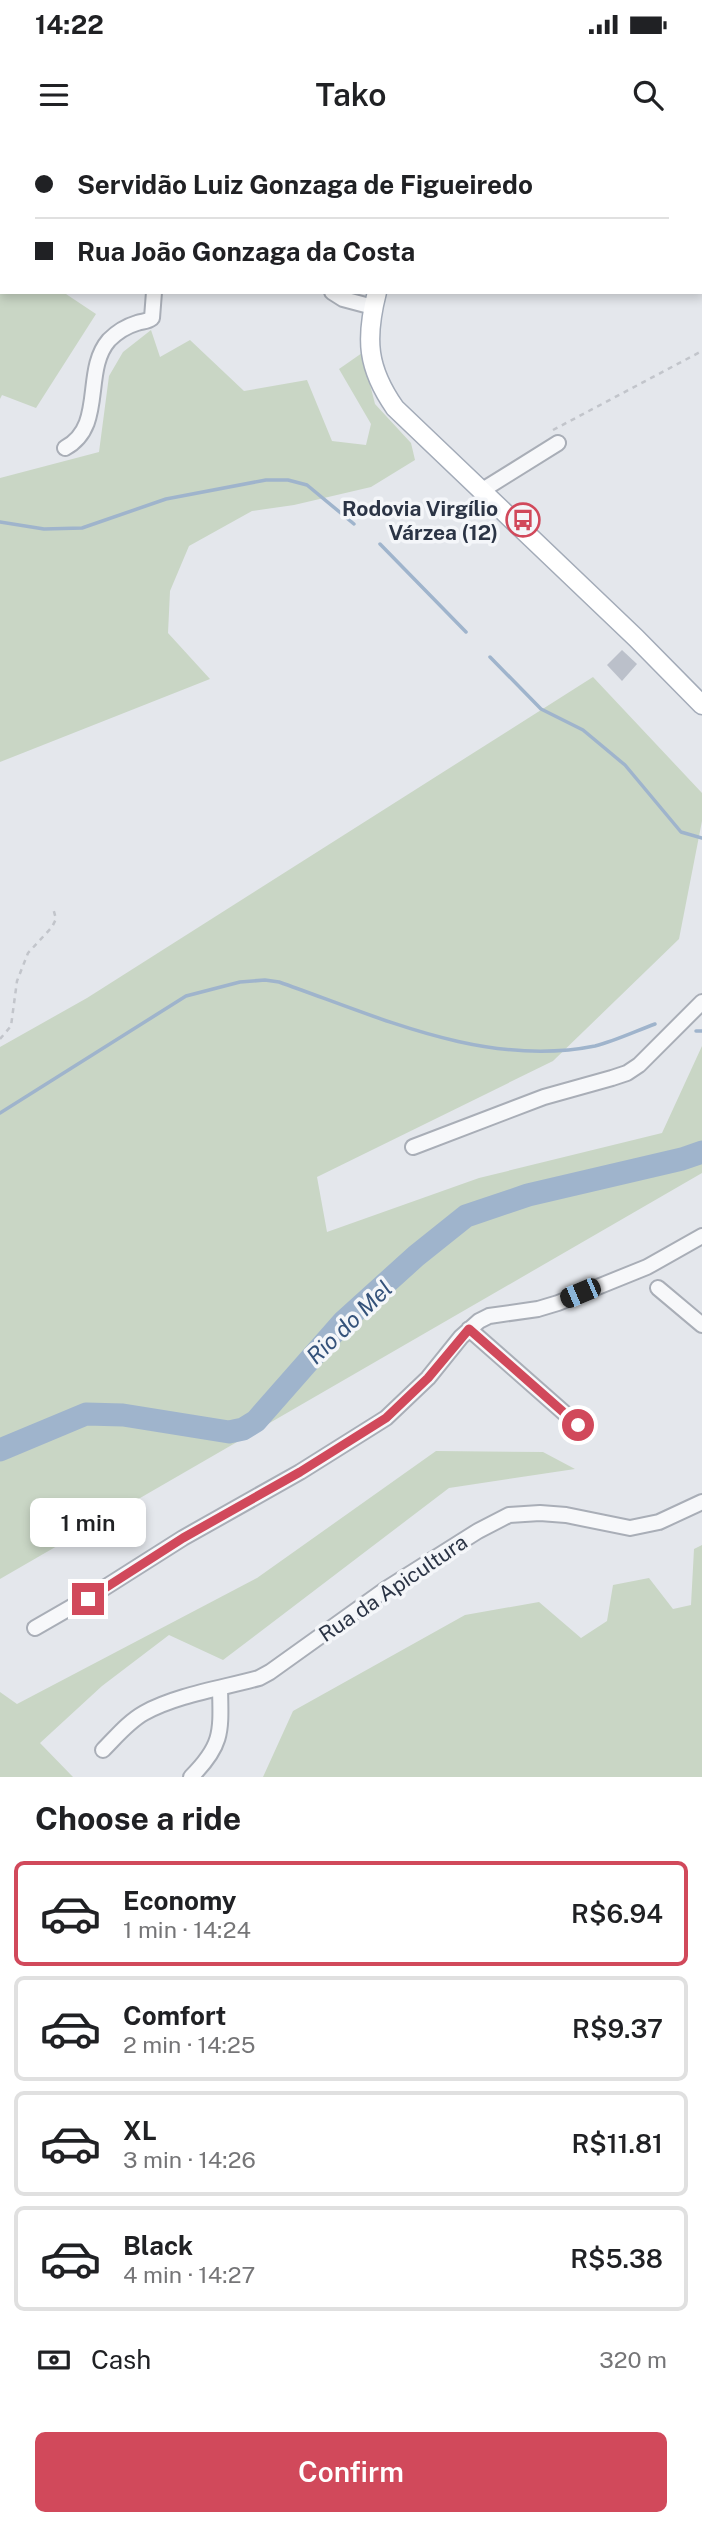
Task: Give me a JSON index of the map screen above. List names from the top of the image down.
{
  "streets": {
    "street": ["Rua da Apicultura"]
  },
  "water": ["Rio do Mel"],
  "places": {
    "bus stop": ["Rodovia Virgílio Várzea (12)"]
  },
  "page": {
    "status": "14:22",
    "header": "Tako",
    "banner": ["Servidão Luiz Gonzaga de Figueiredo", "Rua João Gonzaga da Costa"],
    "bubble": "1 min",
    "heading": "Choose a ride",
    "list": [
      {
        "name": "Economy",
        "note": "1 min · 14:24",
        "value": "R$6.94"
      },
      {
        "name": "Comfort",
        "note": "2 min · 14:25",
        "value": "R$9.37"
      },
      {
        "name": "XL",
        "note": "3 min · 14:26",
        "value": "R$11.81"
      },
      {
        "name": "Black",
        "note": "4 min · 14:27",
        "value": "R$5.38"
      }
    ],
    "pay": ["Cash", "320 m"],
    "buttons": "Confirm"
  }
}
